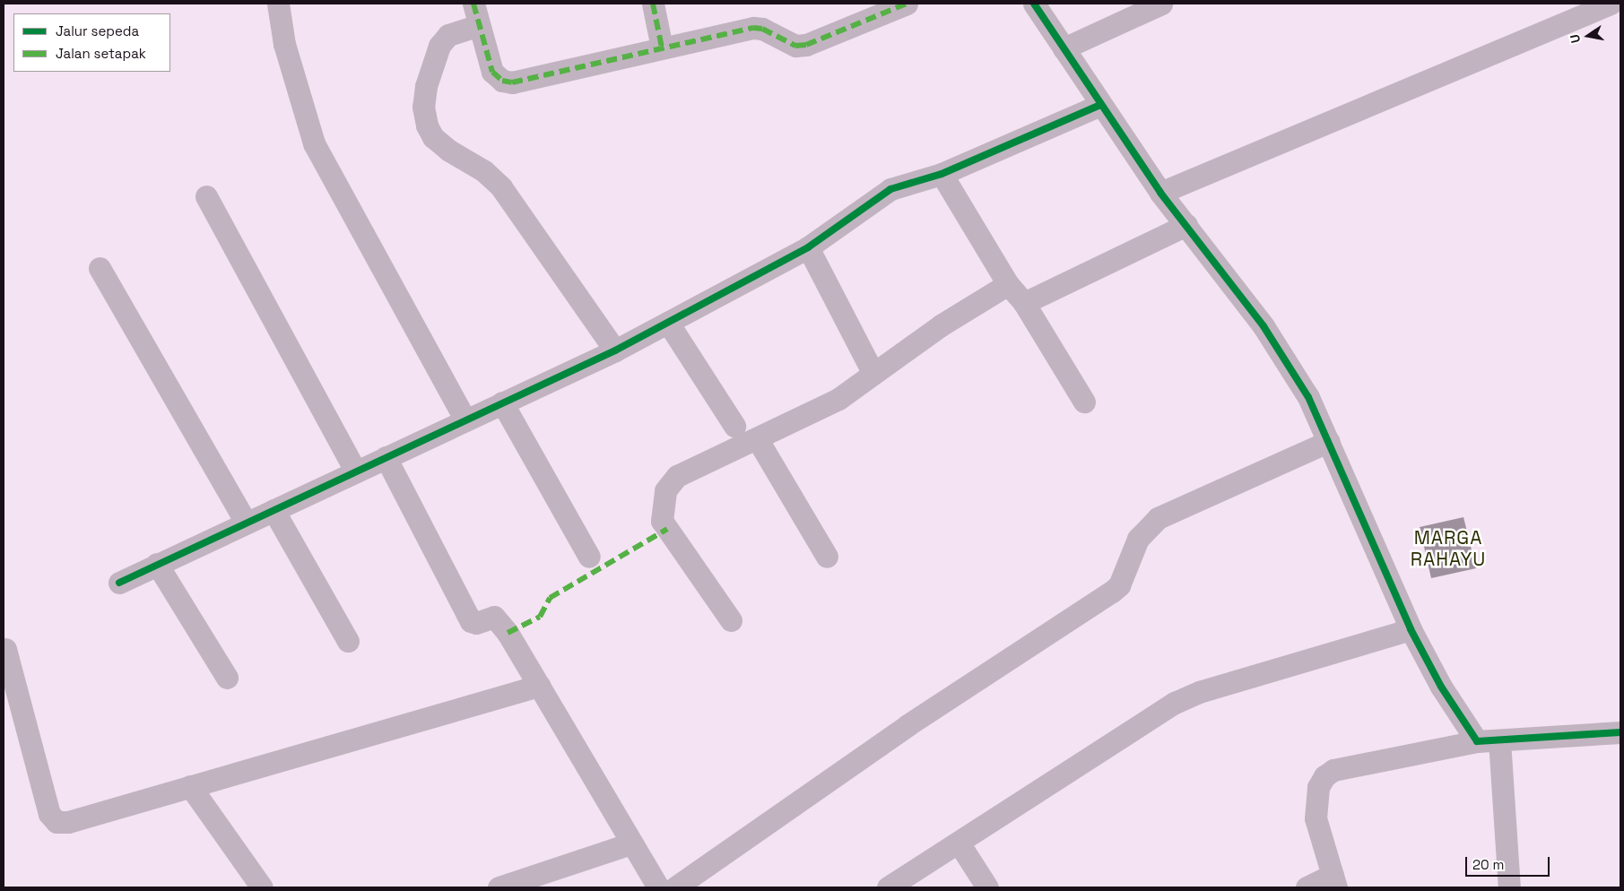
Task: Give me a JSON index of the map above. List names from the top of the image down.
{
  "districts": ["MARGA RAHAYU"],
  "legend": ["Jalur sepeda", "Jalan setapak"],
  "scale_bar": "20 m",
  "north": "left"
}
